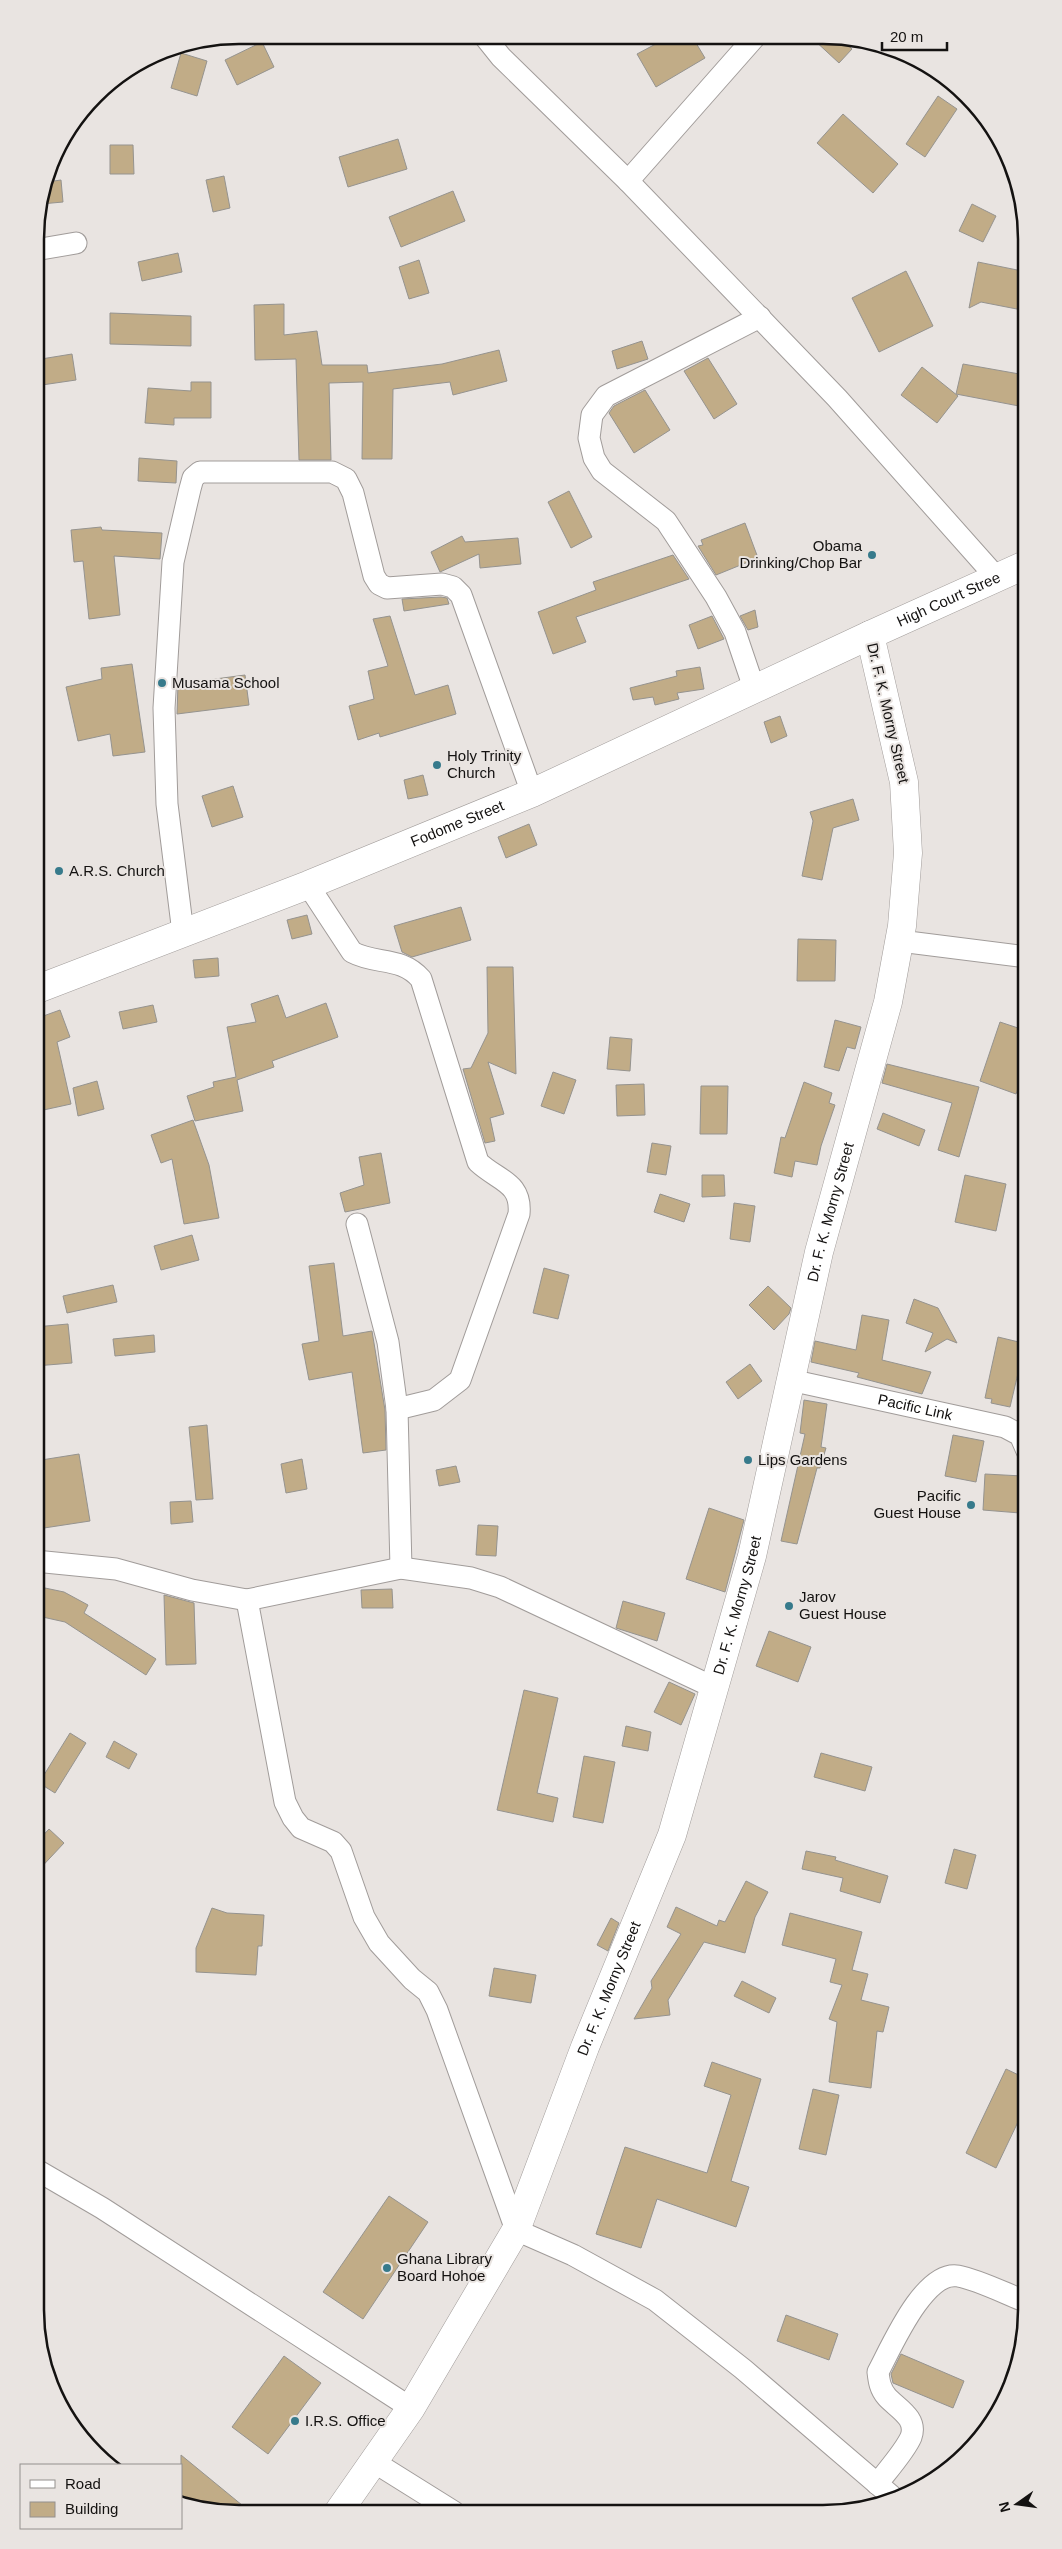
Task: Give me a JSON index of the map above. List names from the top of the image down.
{
  "streets": {
    "street": [
      "High Court Stree",
      "Dr. F. K. Morny Street",
      "Fodome Street",
      "Pacific Link"
    ]
  },
  "crossings": [
    ["High Court Stree", "Dr. F. K. Morny Street"],
    ["High Court Stree", "Fodome Street"],
    ["Dr. F. K. Morny Street", "Fodome Street"],
    ["Dr. F. K. Morny Street", "Pacific Link"]
  ],
  "places": [
    "Obama Drinking/Chop Bar",
    "Musama School",
    "Holy Trinity Church",
    "A.R.S. Church",
    "Lips Gardens",
    "Pacific Guest House",
    "Jarov Guest House",
    "Ghana Library Board Hohoe",
    "I.R.S. Office"
  ],
  "legend": ["Road", "Building"],
  "scale_bar": "20 m",
  "north": "left"
}
